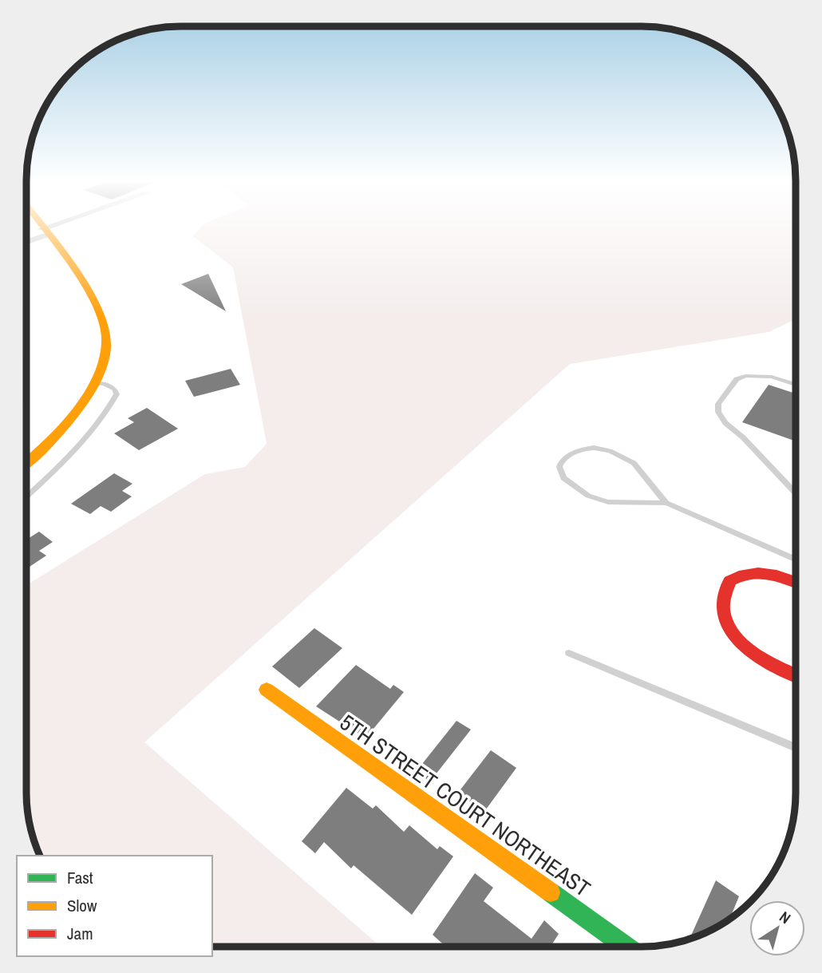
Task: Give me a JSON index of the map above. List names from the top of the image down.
{
  "streets": {
    "street": ["5TH STREET COURT NORTHEAST"]
  },
  "legend": ["Fast", "Slow", "Jam"],
  "north": "top right"
}
